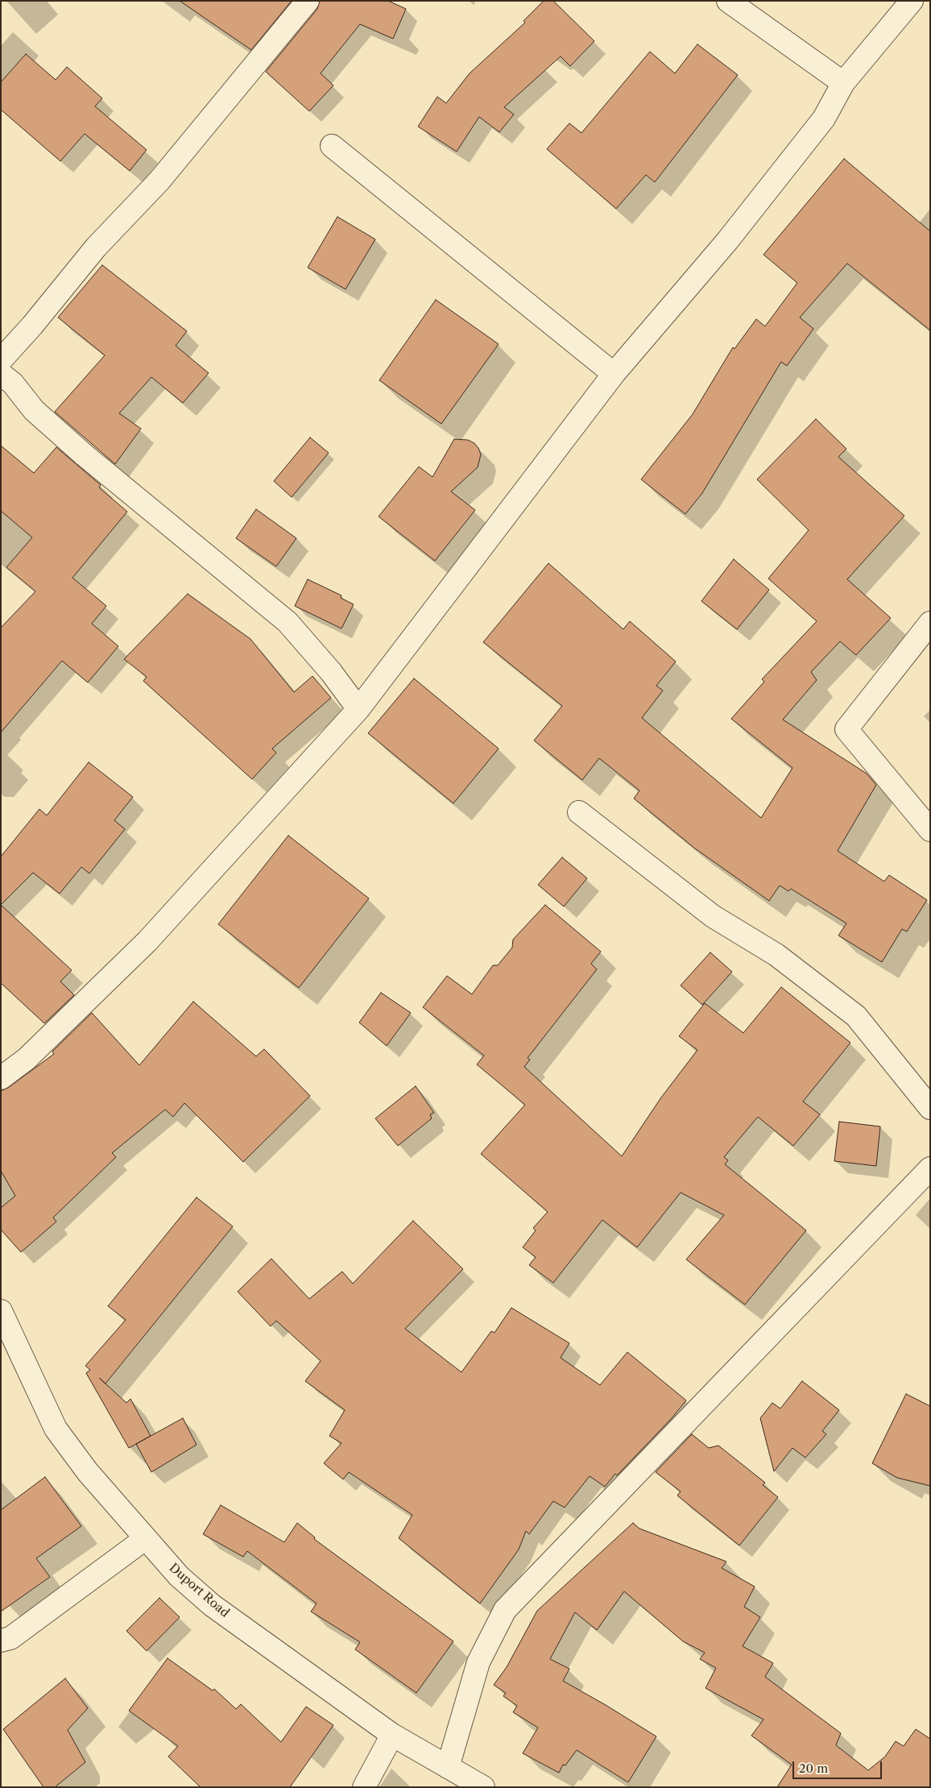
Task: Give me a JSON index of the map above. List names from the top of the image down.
{
  "streets": {
    "street": ["Duport Road"]
  },
  "scale_bar": "20 m"
}
